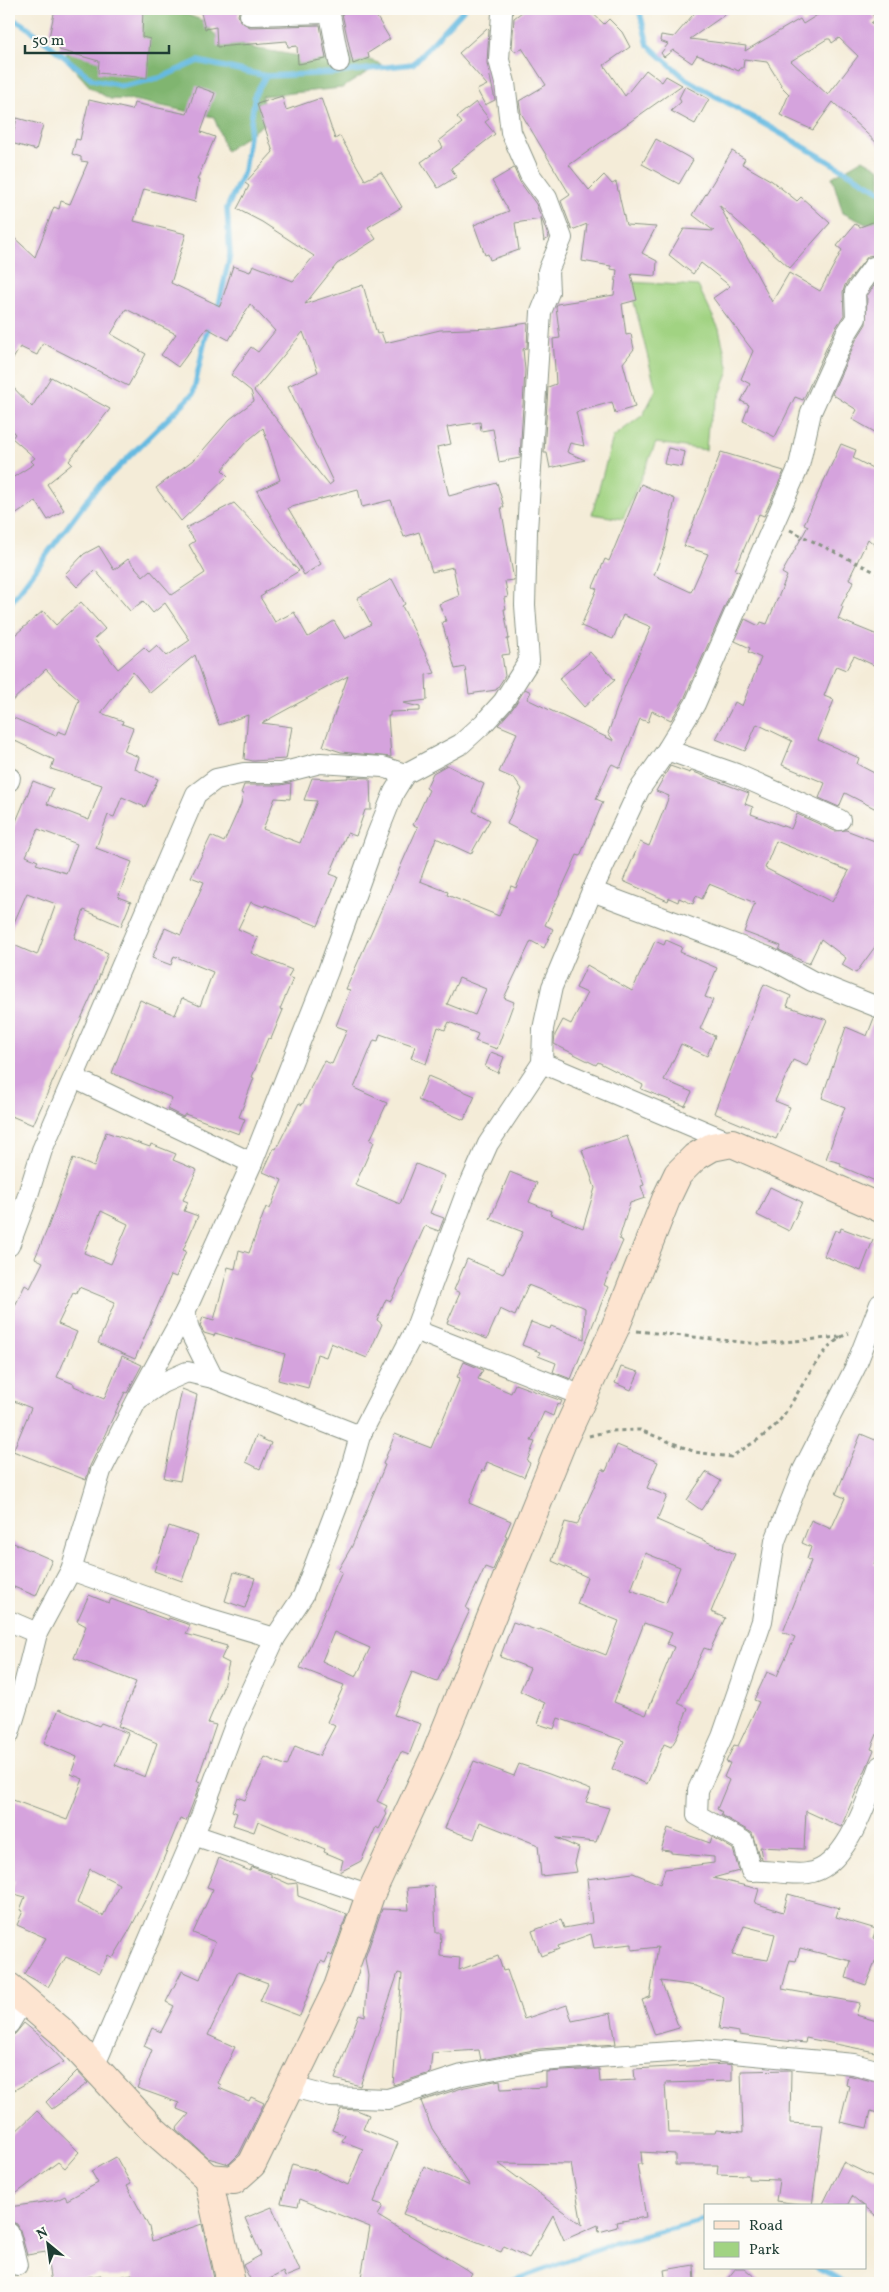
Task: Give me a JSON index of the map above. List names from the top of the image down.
{
  "legend": ["Road", "Park"],
  "scale_bar": "50 m",
  "north": "top left"
}
